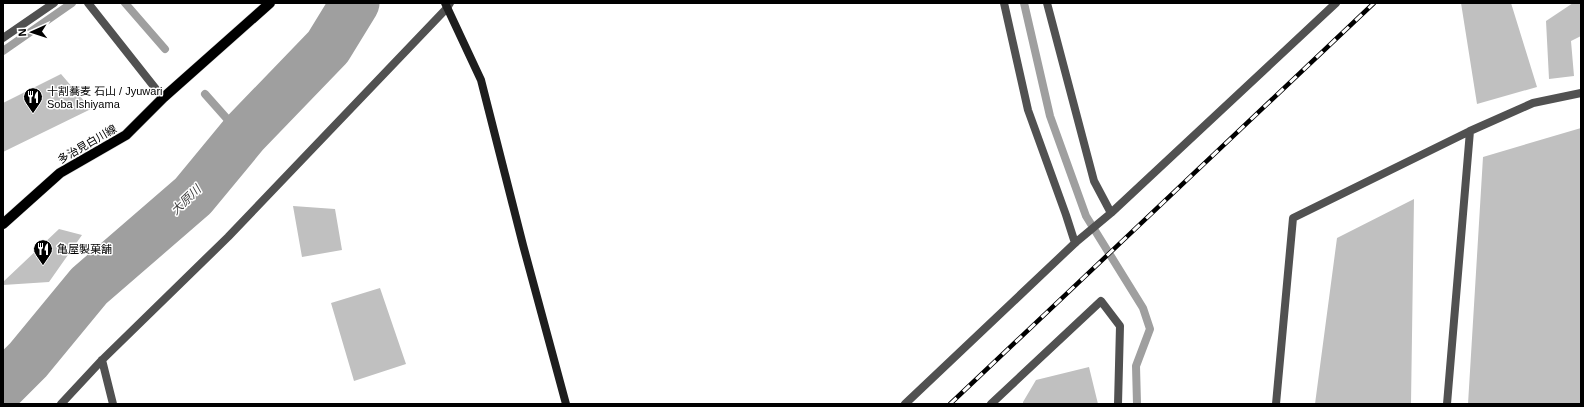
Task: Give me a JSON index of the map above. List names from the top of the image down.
{
  "streets": {
    "main road": ["多治見白川線"]
  },
  "water": ["大原川"],
  "places": {
    "restaurant": ["十割蕎麦 石山 / Jyuwari Soba Ishiyama", "亀屋製菓舗"]
  },
  "north": "left"
}
